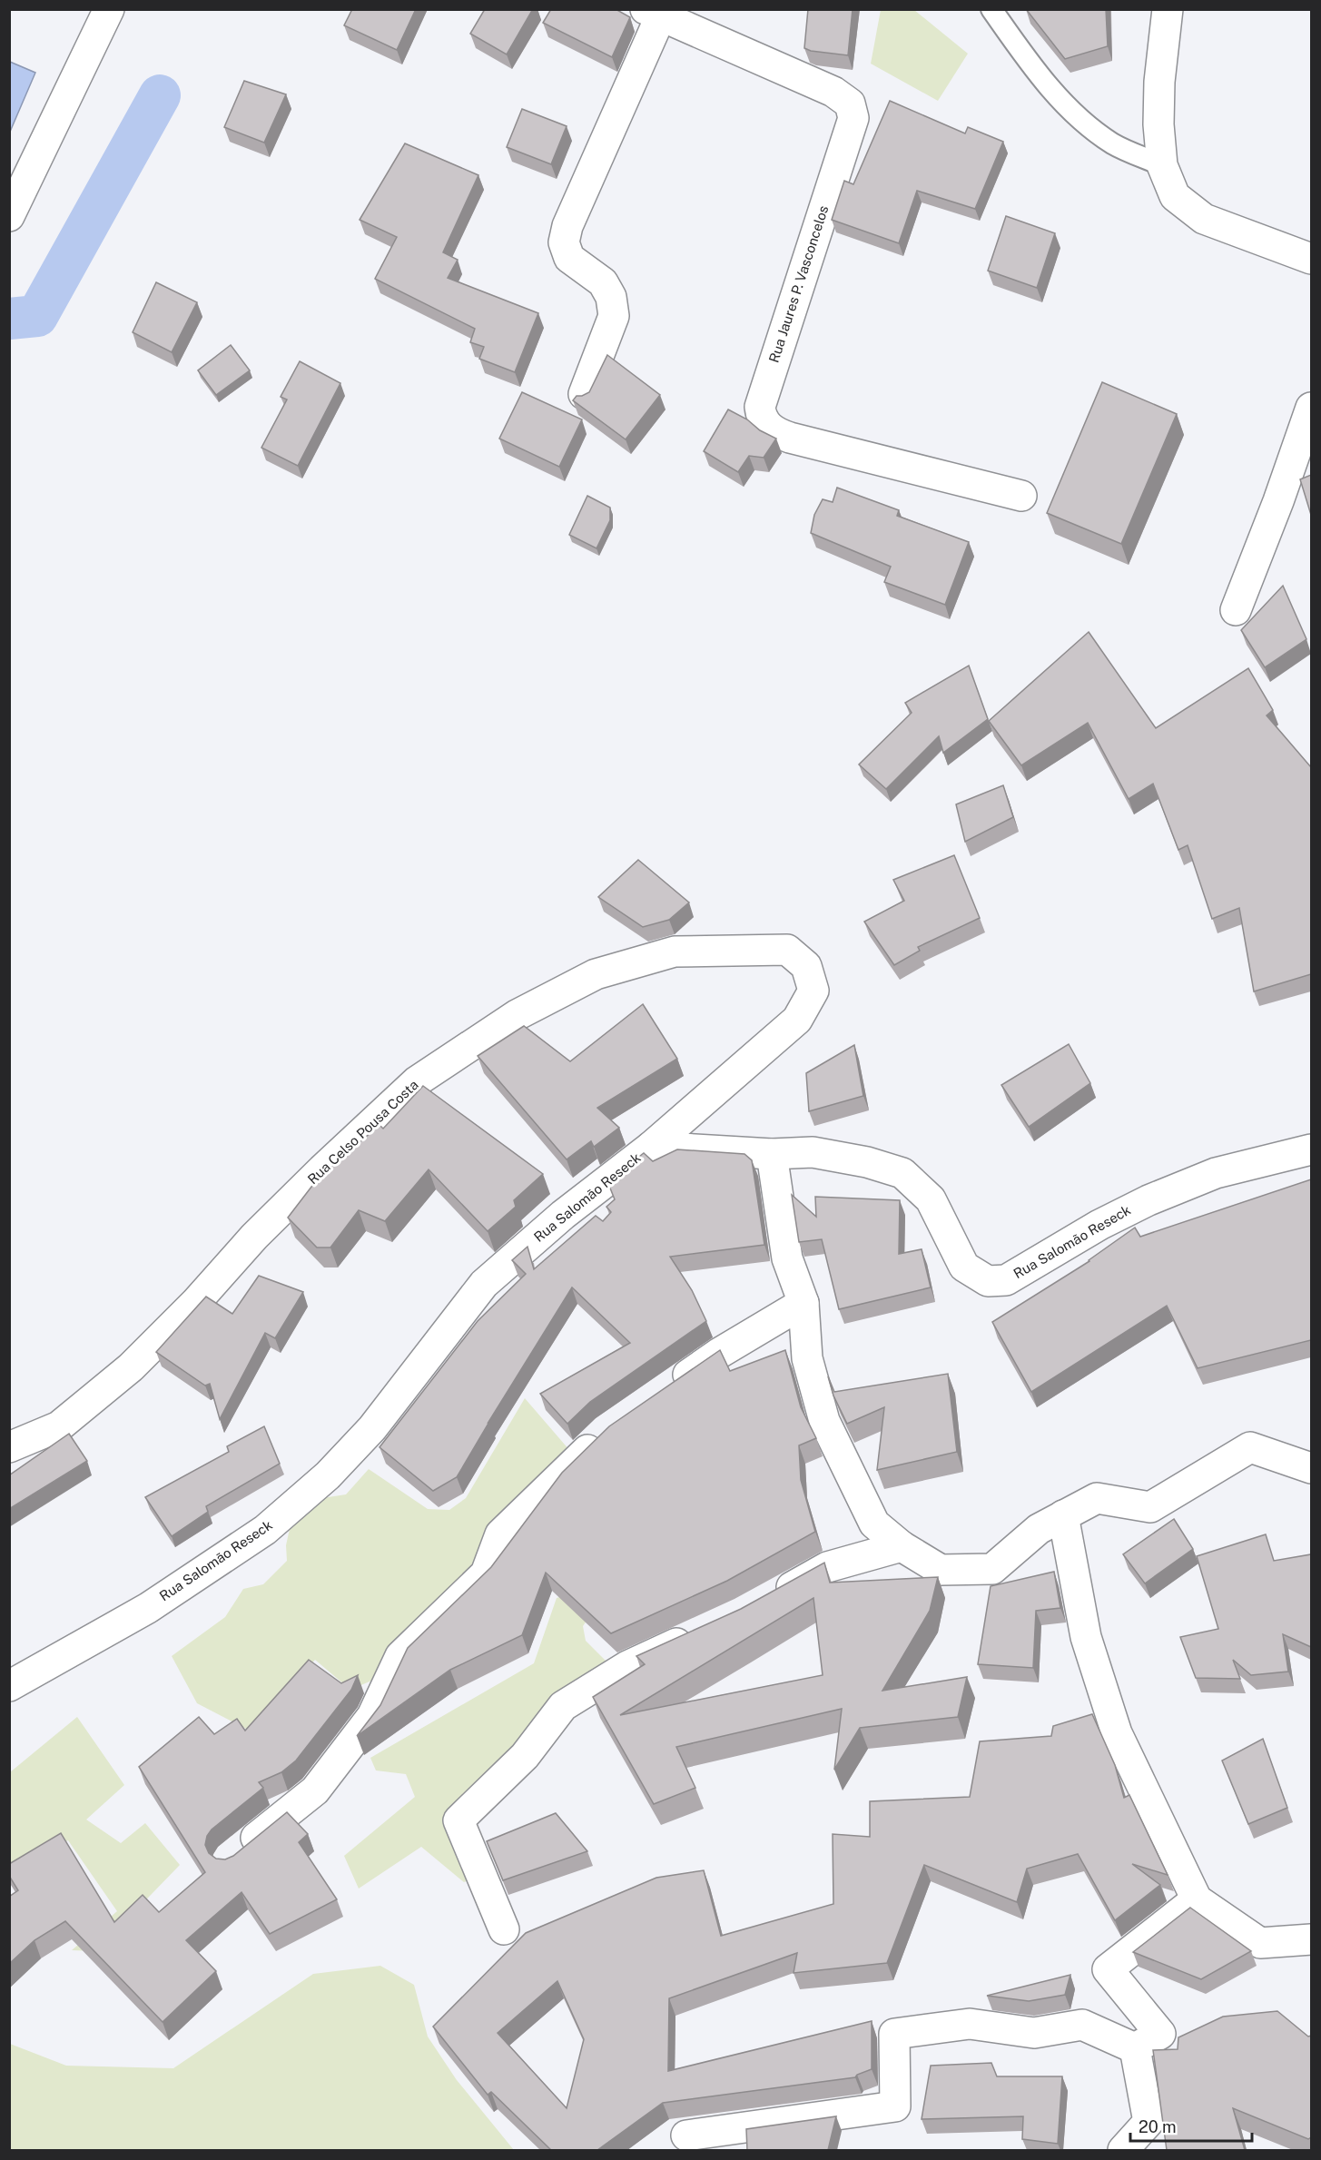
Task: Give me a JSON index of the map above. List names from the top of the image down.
{
  "streets": {
    "street": ["Rua Jaures P. Vasconcelos", "Rua Celso Pousa Costa", "Rua Salomão Reseck"]
  },
  "crossings": [
    ["Rua Celso Pousa Costa", "Rua Salomão Reseck"]
  ],
  "scale_bar": "20 m"
}
